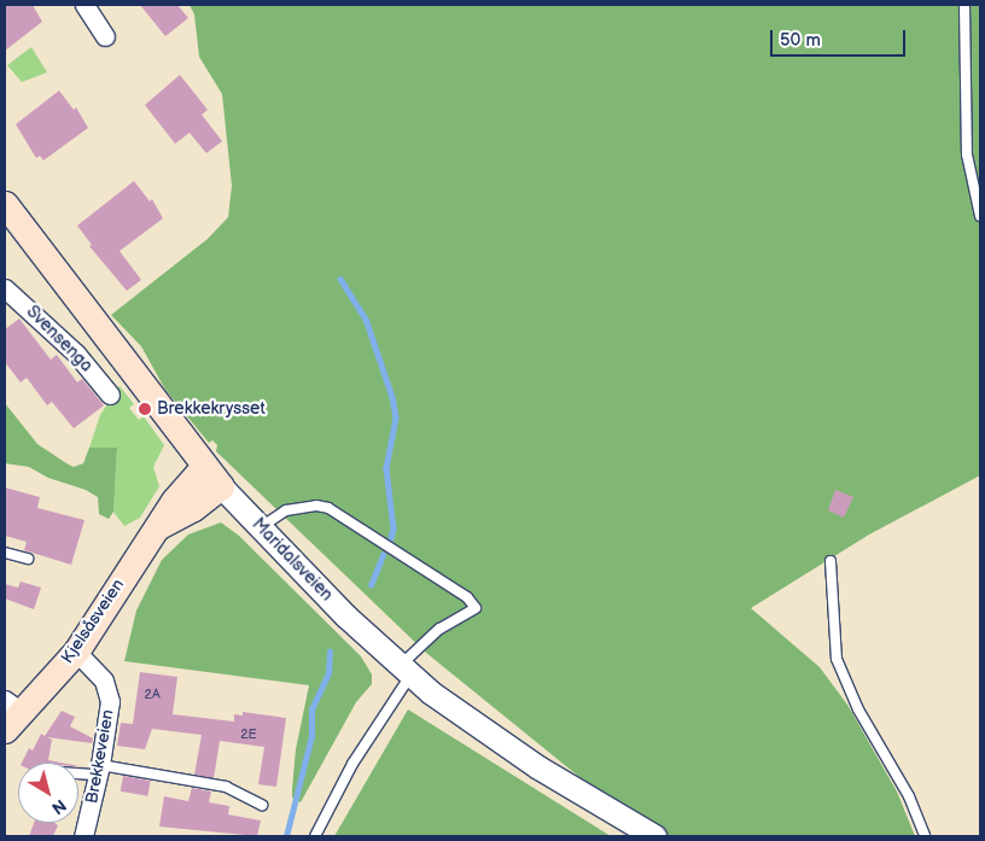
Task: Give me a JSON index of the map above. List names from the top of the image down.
{
  "streets": {
    "main road": ["Maridalsveien", "Kjelsåsveien"],
    "street": ["Svensenga", "Brekkeveien"]
  },
  "crossings": [
    ["Maridalsveien", "Kjelsåsveien"],
    ["Kjelsåsveien", "Brekkeveien"]
  ],
  "places": ["Brekkekrysset"],
  "house_numbers": ["2A", "2E"],
  "scale_bar": "50 m",
  "north": "bottom right"
}
